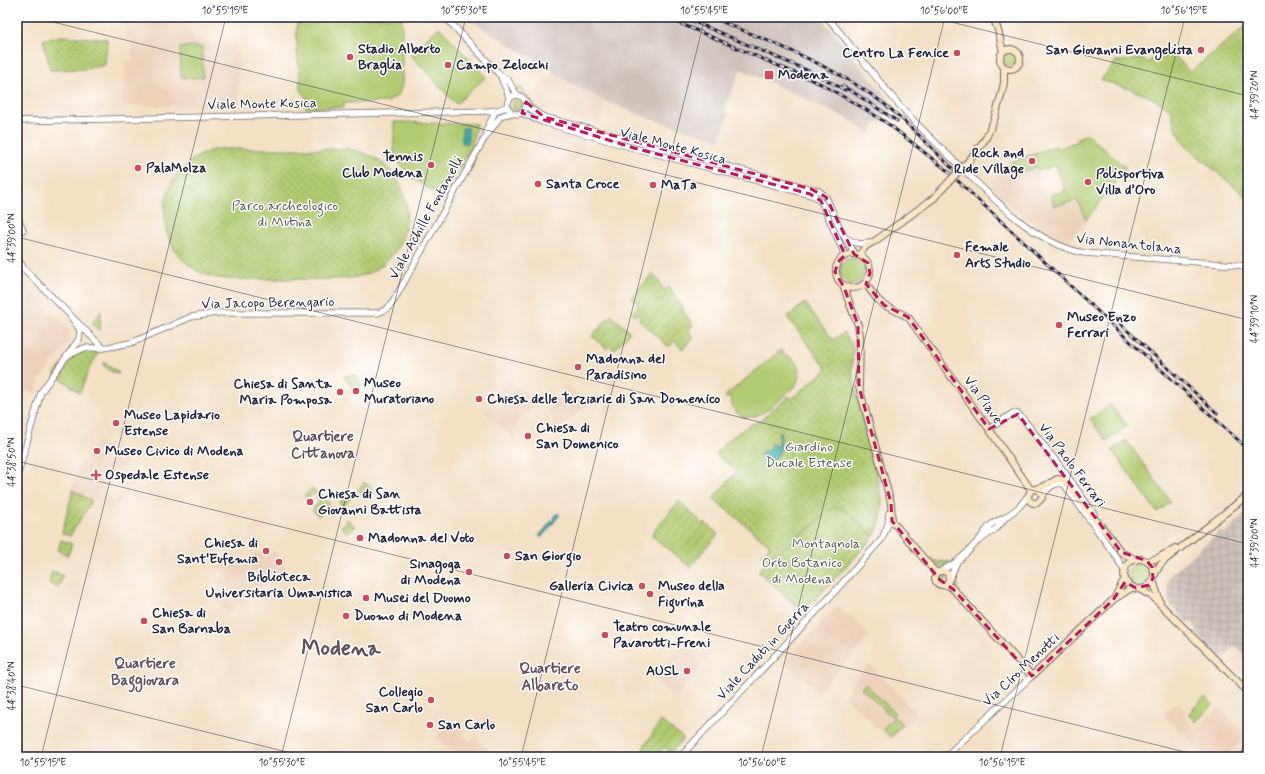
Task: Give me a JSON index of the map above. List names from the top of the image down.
{
  "streets": {
    "main road": [
      "Via Piave",
      "Via Paolo Ferrari",
      "Viale Caduti in Guerra",
      "Via Ciro Menotti"
    ],
    "street": [
      "Viale Monte Kosica",
      "Viale Achille Fontanelli",
      "Via Nonantolana",
      "Via Jacopo Berengario"
    ]
  },
  "crossings": [
    ["Viale Monte Kosica", "Viale Achille Fontanelli"],
    ["Viale Monte Kosica", "Via Piave"],
    ["Viale Monte Kosica", "Viale Caduti in Guerra"],
    ["Viale Achille Fontanelli", "Via Jacopo Berengario"],
    ["Via Piave", "Via Paolo Ferrari"],
    ["Via Piave", "Viale Caduti in Guerra"],
    ["Via Paolo Ferrari", "Via Ciro Menotti"]
  ],
  "districts": [
    "Quartiere Cittanova",
    "Modena",
    "Quartiere Baggiovara",
    "Quartiere Albareto"
  ],
  "parks": [
    "Parco archeologico di Mutina",
    "Giardino Ducale Estense",
    "Montagnola",
    "Orto Botanico di Modena"
  ],
  "places": {
    "other": [
      "San Giovanni Evangelista",
      "Centro La Fenice",
      "Stadio Alberto Braglia",
      "Campo Zelocchi",
      "Rock and Ride Village",
      "Tennis Club Modena",
      "PalaMolza",
      "Polisportiva Villa d’Oro",
      "Santa Croce",
      "MaTa",
      "Female Arts Studio",
      "Museo Enzo Ferrari",
      "Madonna del Paradisino",
      "Museo Muratoriano",
      "Chiesa di Santa Maria Pomposa",
      "Chiesa delle Terziarie di San Domenico",
      "Museo Lapidario Estense",
      "Chiesa di San Domenico",
      "Museo Civico di Modena",
      "Chiesa di San Giovanni Battista",
      "Madonna del Voto",
      "Chiesa di Sant'Eufemia",
      "San Giorgio",
      "Biblioteca Universitaria Umanistica",
      "Sinagoga di Modena",
      "Galleria Civica",
      "Museo della Figurina",
      "Musei del Duomo",
      "Duomo di Modena",
      "Chiesa di San Barnaba",
      "Teatro comunale Pavarotti-Freni",
      "AUSL",
      "Collegio San Carlo",
      "San Carlo"
    ],
    "transit": ["Modena"],
    "health": ["Ospedale Estense"]
  },
  "coordinates": [
    "10°55'15\"E",
    "10°55'30\"E",
    "10°55'45\"E",
    "10°56'00\"E",
    "10°56'15\"E",
    "44°39'20\"N",
    "44°39'00\"N",
    "44°39'10\"N",
    "44°38'50\"N",
    "44°38'40\"N"
  ]
}
